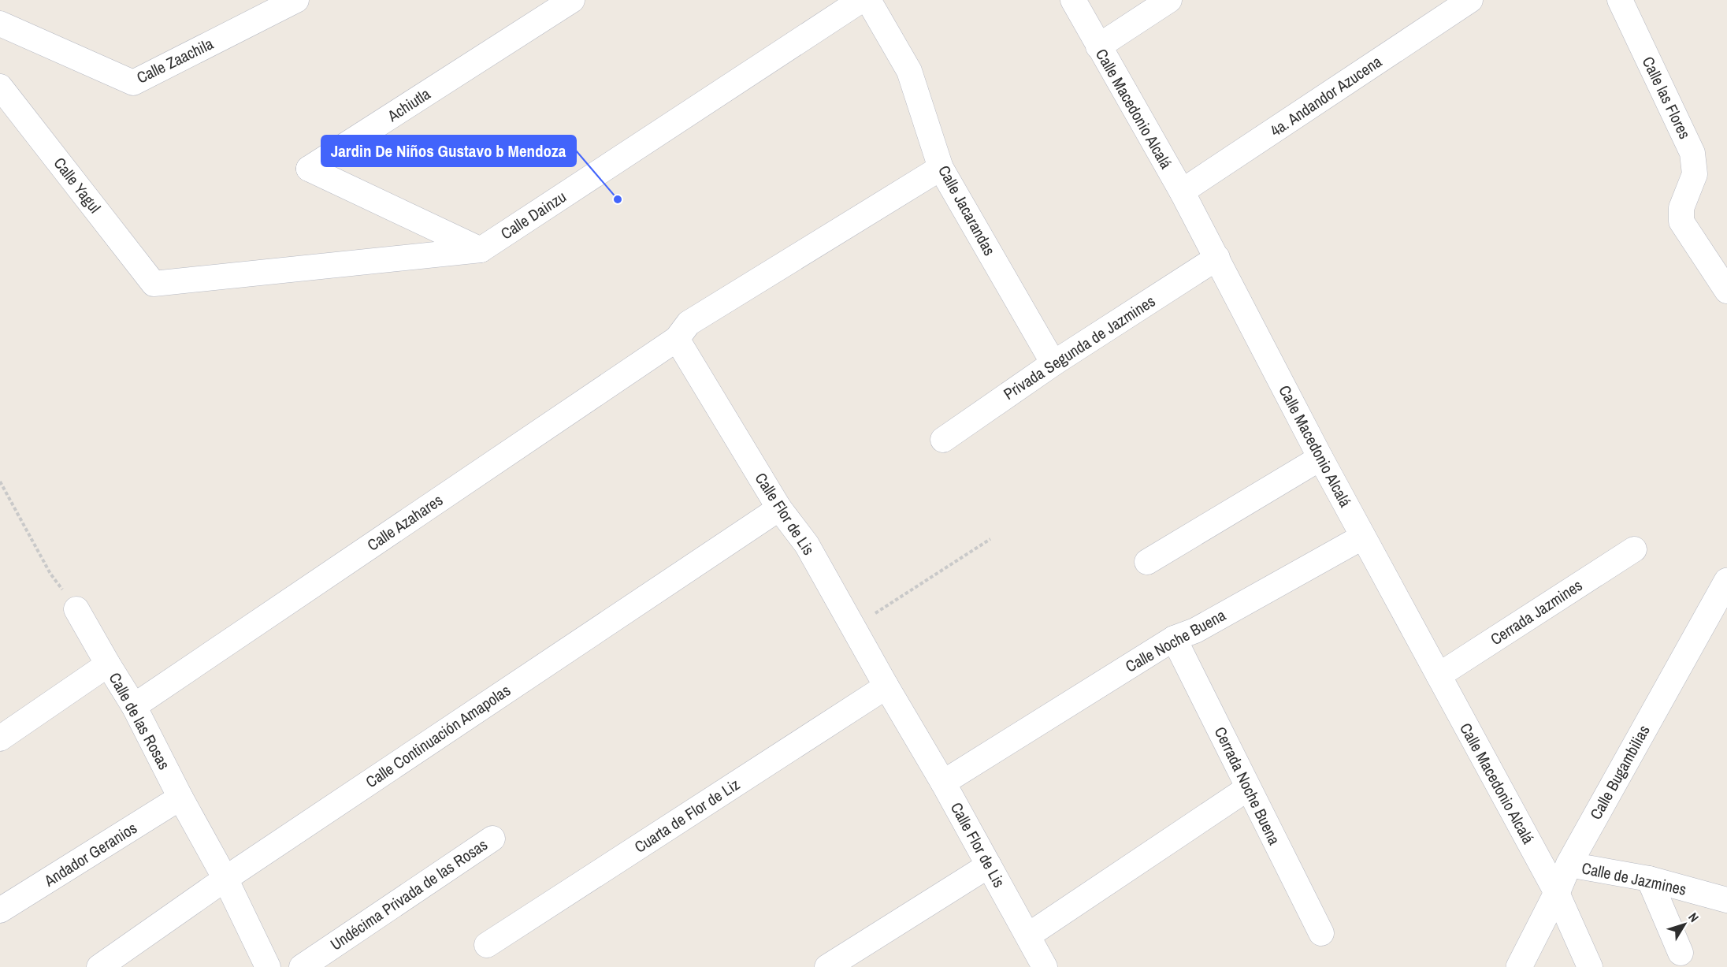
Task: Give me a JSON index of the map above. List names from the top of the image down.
{
  "streets": {
    "street": [
      "Calle Zaachila",
      "4a. Andandor Azucena",
      "Calle las Flores",
      "Achiutla",
      "Calle Macedonio Alcalá",
      "Calle Yagul",
      "Calle Jacarandas",
      "Calle Dainzu",
      "Privada Segunda de Jazmines",
      "Calle Flor de Lis",
      "Calle Azahares",
      "Cerrada Jazmines",
      "Calle Noche Buena",
      "Calle de las Rosas",
      "Calle Continuación Amapolas",
      "Calle Bugambilias",
      "Cerrada Noche Buena",
      "Cuarta de Flor de Liz",
      "Andador Geranios",
      "Calle de Jazmines",
      "Undécima Privada de las Rosas"
    ]
  },
  "crossings": [
    ["4a. Andandor Azucena", "Calle Macedonio Alcalá"],
    ["Achiutla", "Calle Dainzu"],
    ["Calle Macedonio Alcalá", "Privada Segunda de Jazmines"],
    ["Calle Macedonio Alcalá", "Cerrada Jazmines"],
    ["Calle Macedonio Alcalá", "Calle Noche Buena"],
    ["Calle Macedonio Alcalá", "Calle Bugambilias"],
    ["Calle Yagul", "Calle Dainzu"],
    ["Calle Jacarandas", "Privada Segunda de Jazmines"],
    ["Calle Flor de Lis", "Calle Azahares"],
    ["Calle Flor de Lis", "Calle Noche Buena"],
    ["Calle Flor de Lis", "Calle Continuación Amapolas"],
    ["Calle Flor de Lis", "Cuarta de Flor de Liz"],
    ["Calle Azahares", "Calle de las Rosas"],
    ["Calle Noche Buena", "Cerrada Noche Buena"],
    ["Calle de las Rosas", "Calle Continuación Amapolas"],
    ["Calle de las Rosas", "Andador Geranios"],
    ["Calle Bugambilias", "Calle de Jazmines"]
  ],
  "places": ["Jardin De Niños Gustavo b Mendoza"],
  "north": "top right"
}
